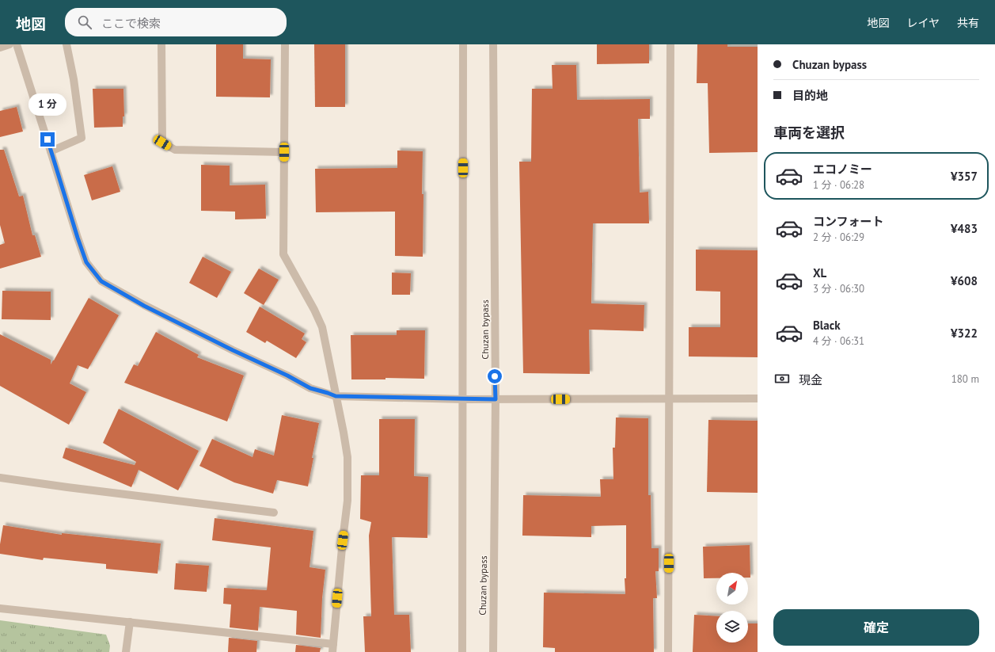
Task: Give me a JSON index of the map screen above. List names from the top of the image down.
{
  "streets": {
    "street": ["Chuzan bypass"]
  },
  "north": "top right",
  "page": {
    "header": "地図",
    "search": "ここで検索",
    "nav": ["地図", "レイヤ", "共有"],
    "banner": ["Chuzan bypass", "目的地"],
    "bubble": "1 分",
    "heading": "車両を選択",
    "list": [
      {
        "name": "エコノミー",
        "note": "1 分 · 06:28",
        "value": "¥357"
      },
      {
        "name": "コンフォート",
        "note": "2 分 · 06:29",
        "value": "¥483"
      },
      {
        "name": "XL",
        "note": "3 分 · 06:30",
        "value": "¥608"
      },
      {
        "name": "Black",
        "note": "4 分 · 06:31",
        "value": "¥322"
      }
    ],
    "pay": ["現金", "180 m"],
    "buttons": "確定"
  }
}
